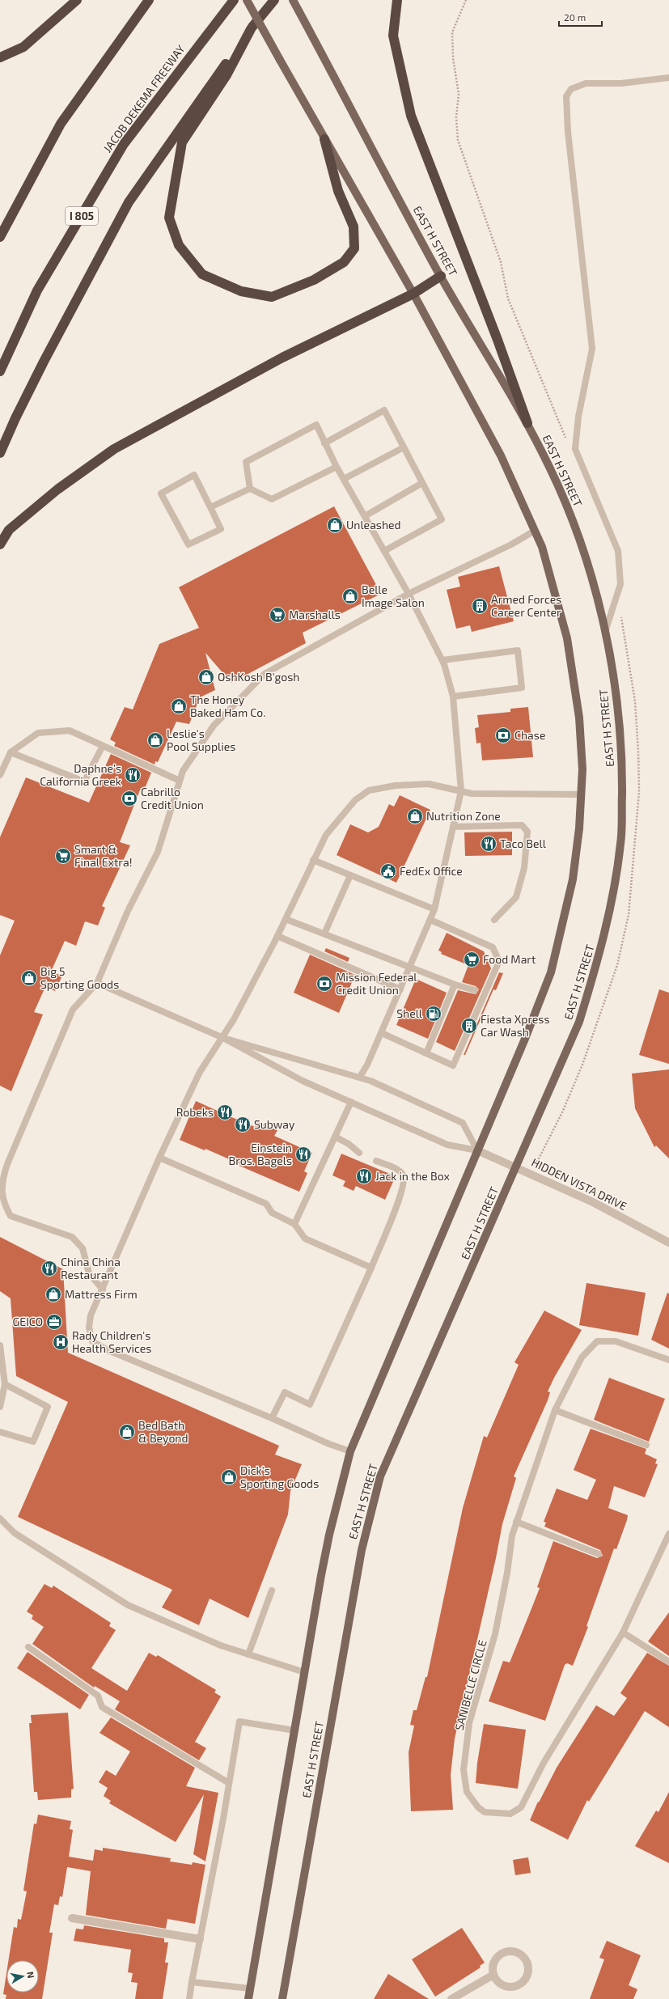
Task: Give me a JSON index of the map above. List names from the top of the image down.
{
  "streets": {
    "highway": ["JACOB DEKEMA FREEWAY", "I 805"],
    "main road": ["EAST H STREET"],
    "street": ["HIDDEN VISTA DRIVE"],
    "lane": ["SANIBELLE CIRCLE"]
  },
  "crossings": [
    ["EAST H STREET", "HIDDEN VISTA DRIVE"]
  ],
  "places": {
    "shop": [
      "Unleashed",
      "Belle Image Salon",
      "OshKosh B'gosh",
      "The Honey Baked Ham Co.",
      "Leslie's Pool Supplies",
      "Nutrition Zone",
      "Big 5 Sporting Goods",
      "Mattress Firm",
      "Bed Bath & Beyond",
      "Dick's Sporting Goods"
    ],
    "building": ["Armed Forces Career Center", "Fiesta Xpress Car Wash"],
    "supermarket": ["Marshalls", "Smart & Final Extra!", "Food Mart"],
    "bank": ["Chase", "Cabrillo Credit Union", "Mission Federal Credit Union"],
    "restaurant": [
      "Daphne's California Greek",
      "Taco Bell",
      "Robeks",
      "Subway",
      "Einstein Bros. Bagels",
      "Jack in the Box",
      "China China Restaurant"
    ],
    "public building": ["FedEx Office"],
    "fuel station": ["Shell"],
    "office": ["GEICO"],
    "hospital": ["Rady Children's Health Services"]
  },
  "scale_bar": "20 m",
  "north": "right"
}
